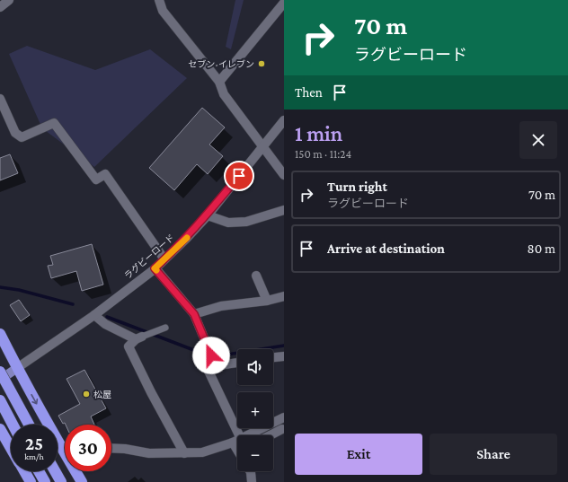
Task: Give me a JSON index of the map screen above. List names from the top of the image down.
{
  "streets": {
    "main road": ["ラグビーロード"]
  },
  "places": ["セブン-イレブン", "松屋"],
  "page": {
    "turn": ["70 m", "ラグビーロード"],
    "then": "Then",
    "heading": ["1 min", "150 m · 11:24"],
    "list": [
      {
        "name": "Turn right",
        "note": "ラグビーロード",
        "value": "70 m"
      },
      {
        "name": "Arrive at destination",
        "value": "80 m"
      }
    ],
    "map_buttons": ["+", "−"],
    "speed": "25 km/h",
    "limit": "30",
    "buttons": ["Exit", "Share"]
  }
}
